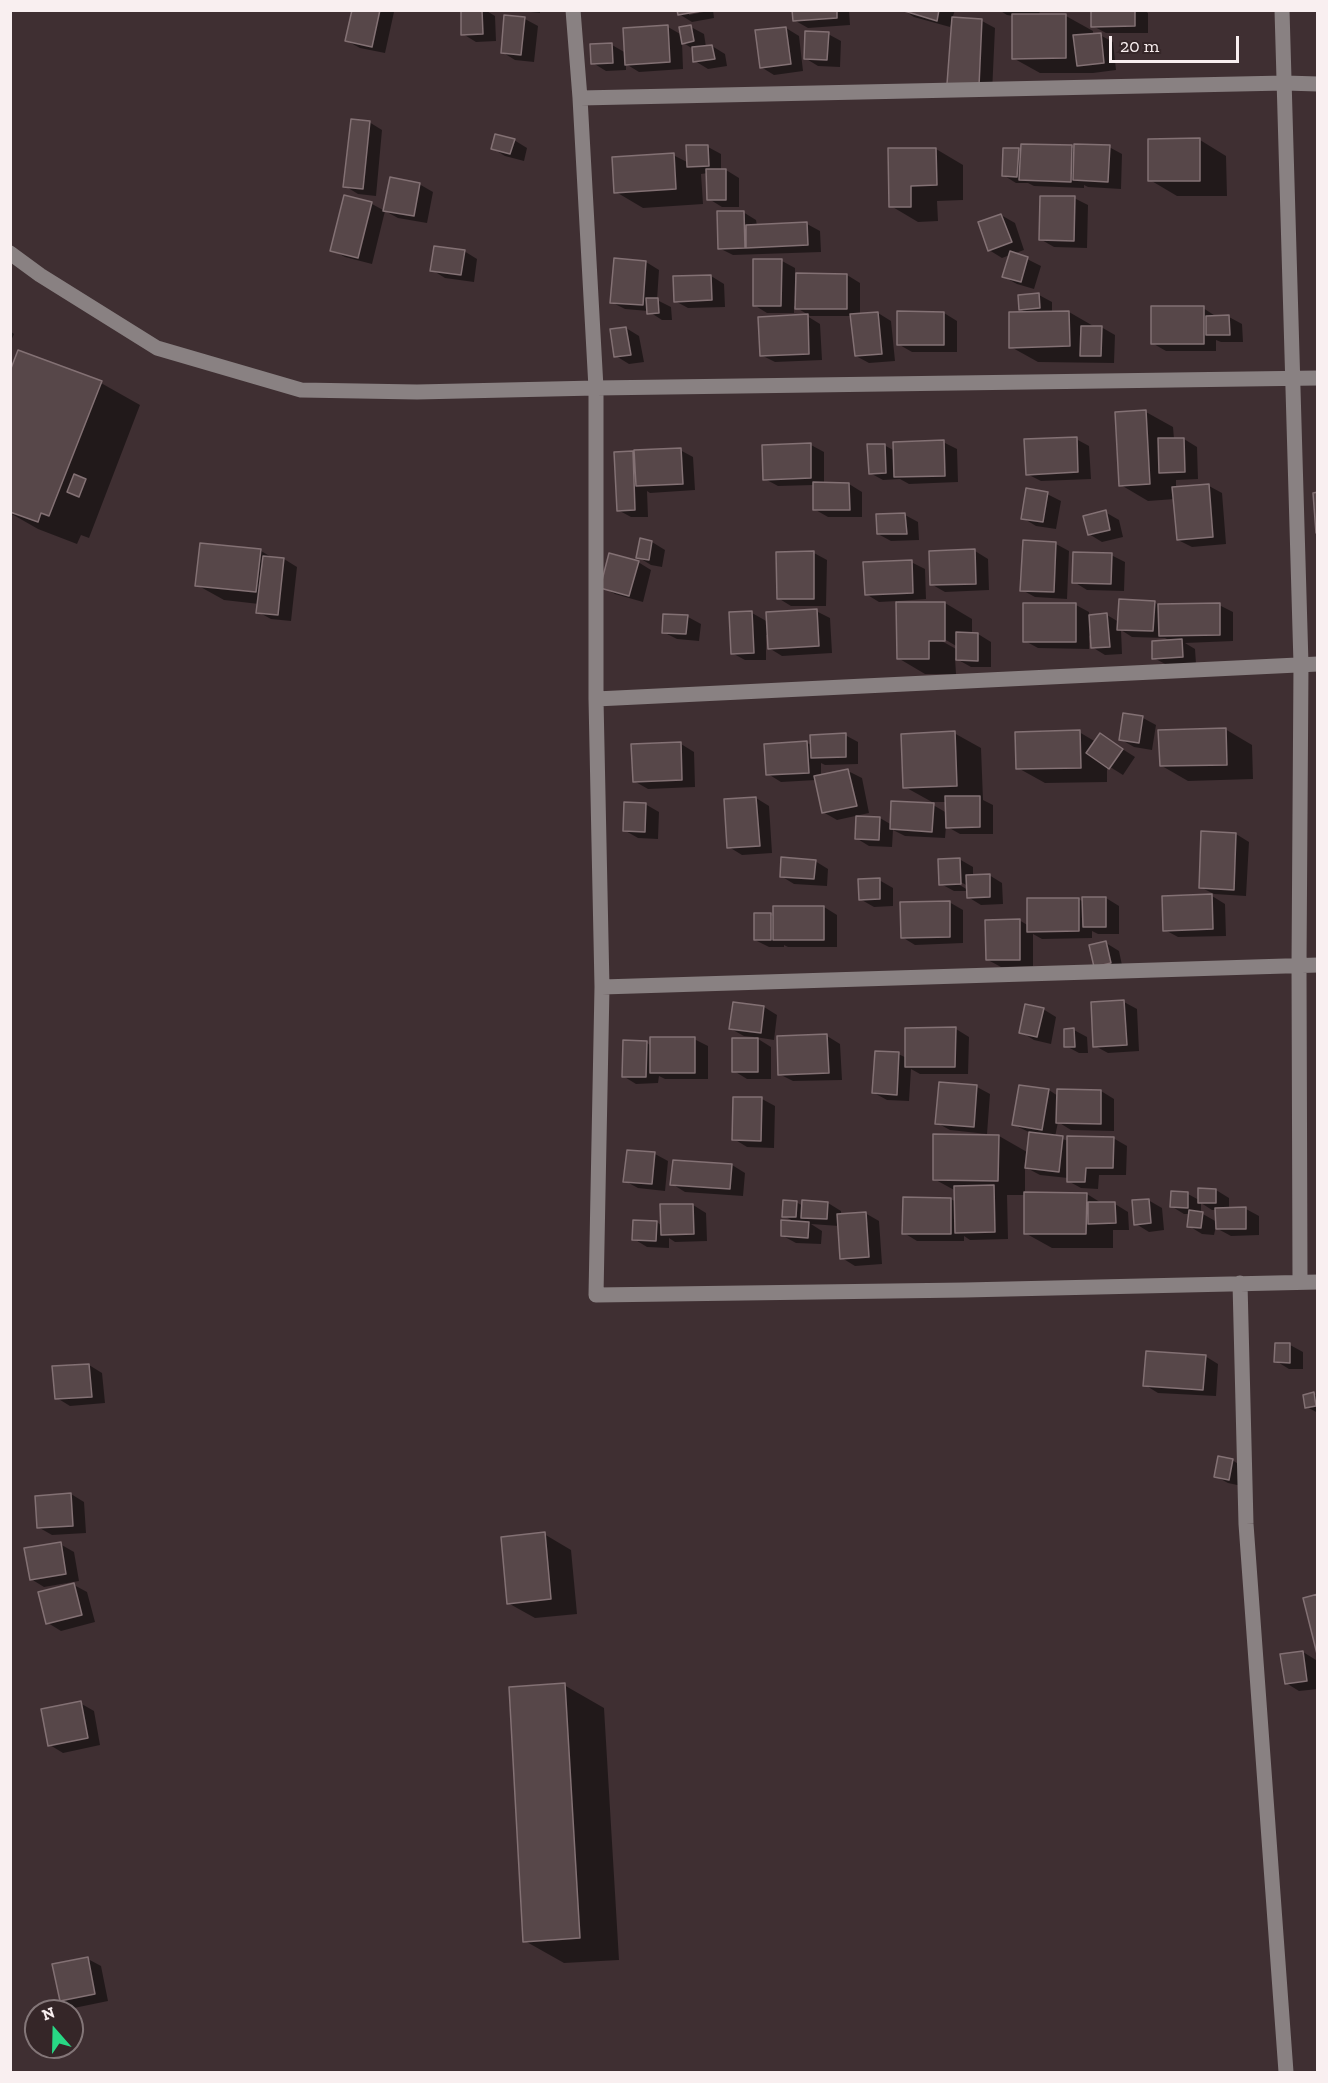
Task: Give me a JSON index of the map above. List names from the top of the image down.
{
  "scale_bar": "20 m",
  "north": "top"
}
